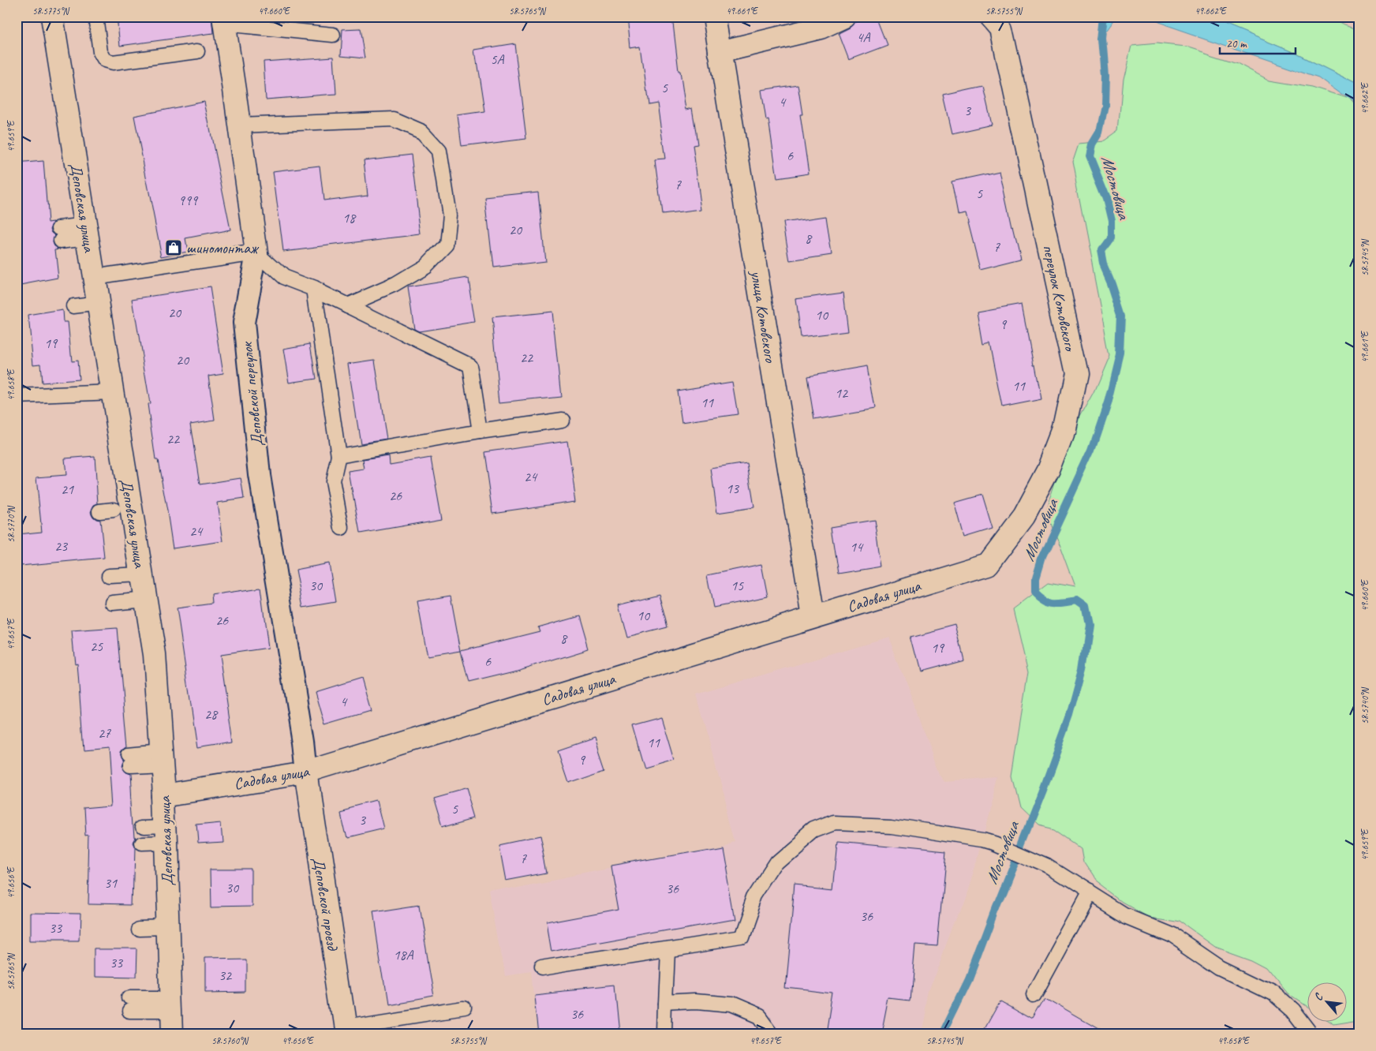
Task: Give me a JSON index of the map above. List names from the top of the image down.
{
  "streets": {
    "street": [
      "Деповская улица",
      "переулок Котовского",
      "улица Котовского",
      "Деповской переулок",
      "Садовая улица",
      "Деповской проезд"
    ]
  },
  "crossings": [
    ["Деповская улица", "Садовая улица"],
    ["переулок Котовского", "Садовая улица"],
    ["улица Котовского", "Садовая улица"],
    ["Деповской переулок", "Садовая улица"],
    ["Деповской переулок", "Деповской проезд"],
    ["Садовая улица", "Деповской проезд"]
  ],
  "water": ["Мостовица"],
  "places": {
    "shop": ["шиномонтаж"]
  },
  "house_numbers": [
    "4А",
    "5А",
    "5",
    "4",
    "3",
    "6",
    "7",
    "5",
    "999",
    "18",
    "20",
    "8",
    "7",
    "20",
    "10",
    "9",
    "19",
    "22",
    "20",
    "11",
    "12",
    "11",
    "22",
    "24",
    "13",
    "21",
    "26",
    "24",
    "23",
    "14",
    "30",
    "15",
    "10",
    "26",
    "8",
    "25",
    "19",
    "6",
    "4",
    "28",
    "27",
    "11",
    "9",
    "5",
    "3",
    "7",
    "31",
    "30",
    "36",
    "36",
    "33",
    "18А",
    "33",
    "32",
    "36"
  ],
  "scale_bar": "20 m",
  "north": "top left",
  "coordinates": [
    "58.5775°N",
    "49.660°E",
    "58.5765°N",
    "49.661°E",
    "58.5755°N",
    "49.662°E",
    "49.659°E",
    "58.5745°N",
    "49.658°E",
    "58.5770°N",
    "49.657°E",
    "58.5740°N",
    "49.656°E",
    "58.5760°N"
  ]
}
